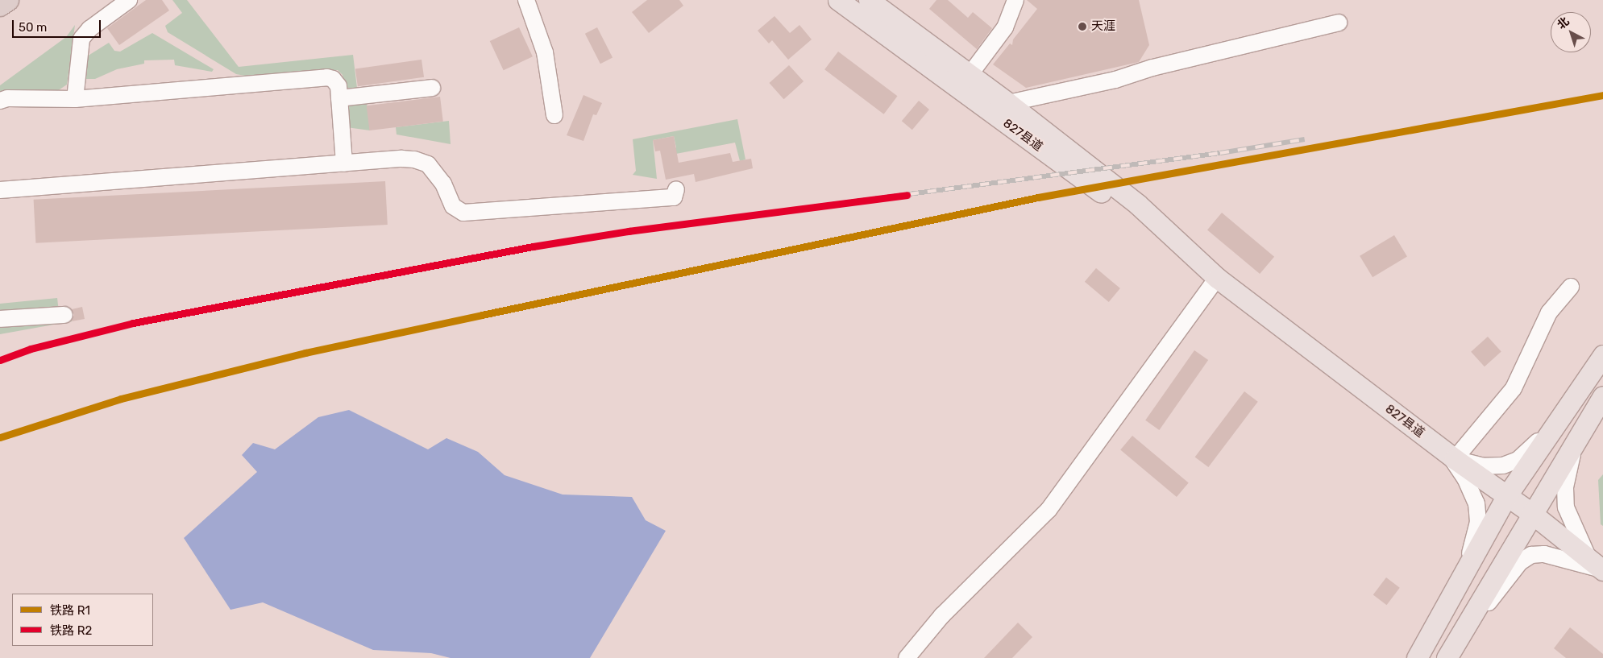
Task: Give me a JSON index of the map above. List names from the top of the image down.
{
  "streets": {
    "main road": ["827县道"]
  },
  "places": ["天涯"],
  "lines": ["rail line R1", "rail line R2"],
  "legend": ["铁路 R1", "铁路 R2"],
  "scale_bar": "50 m",
  "north": "top left"
}
